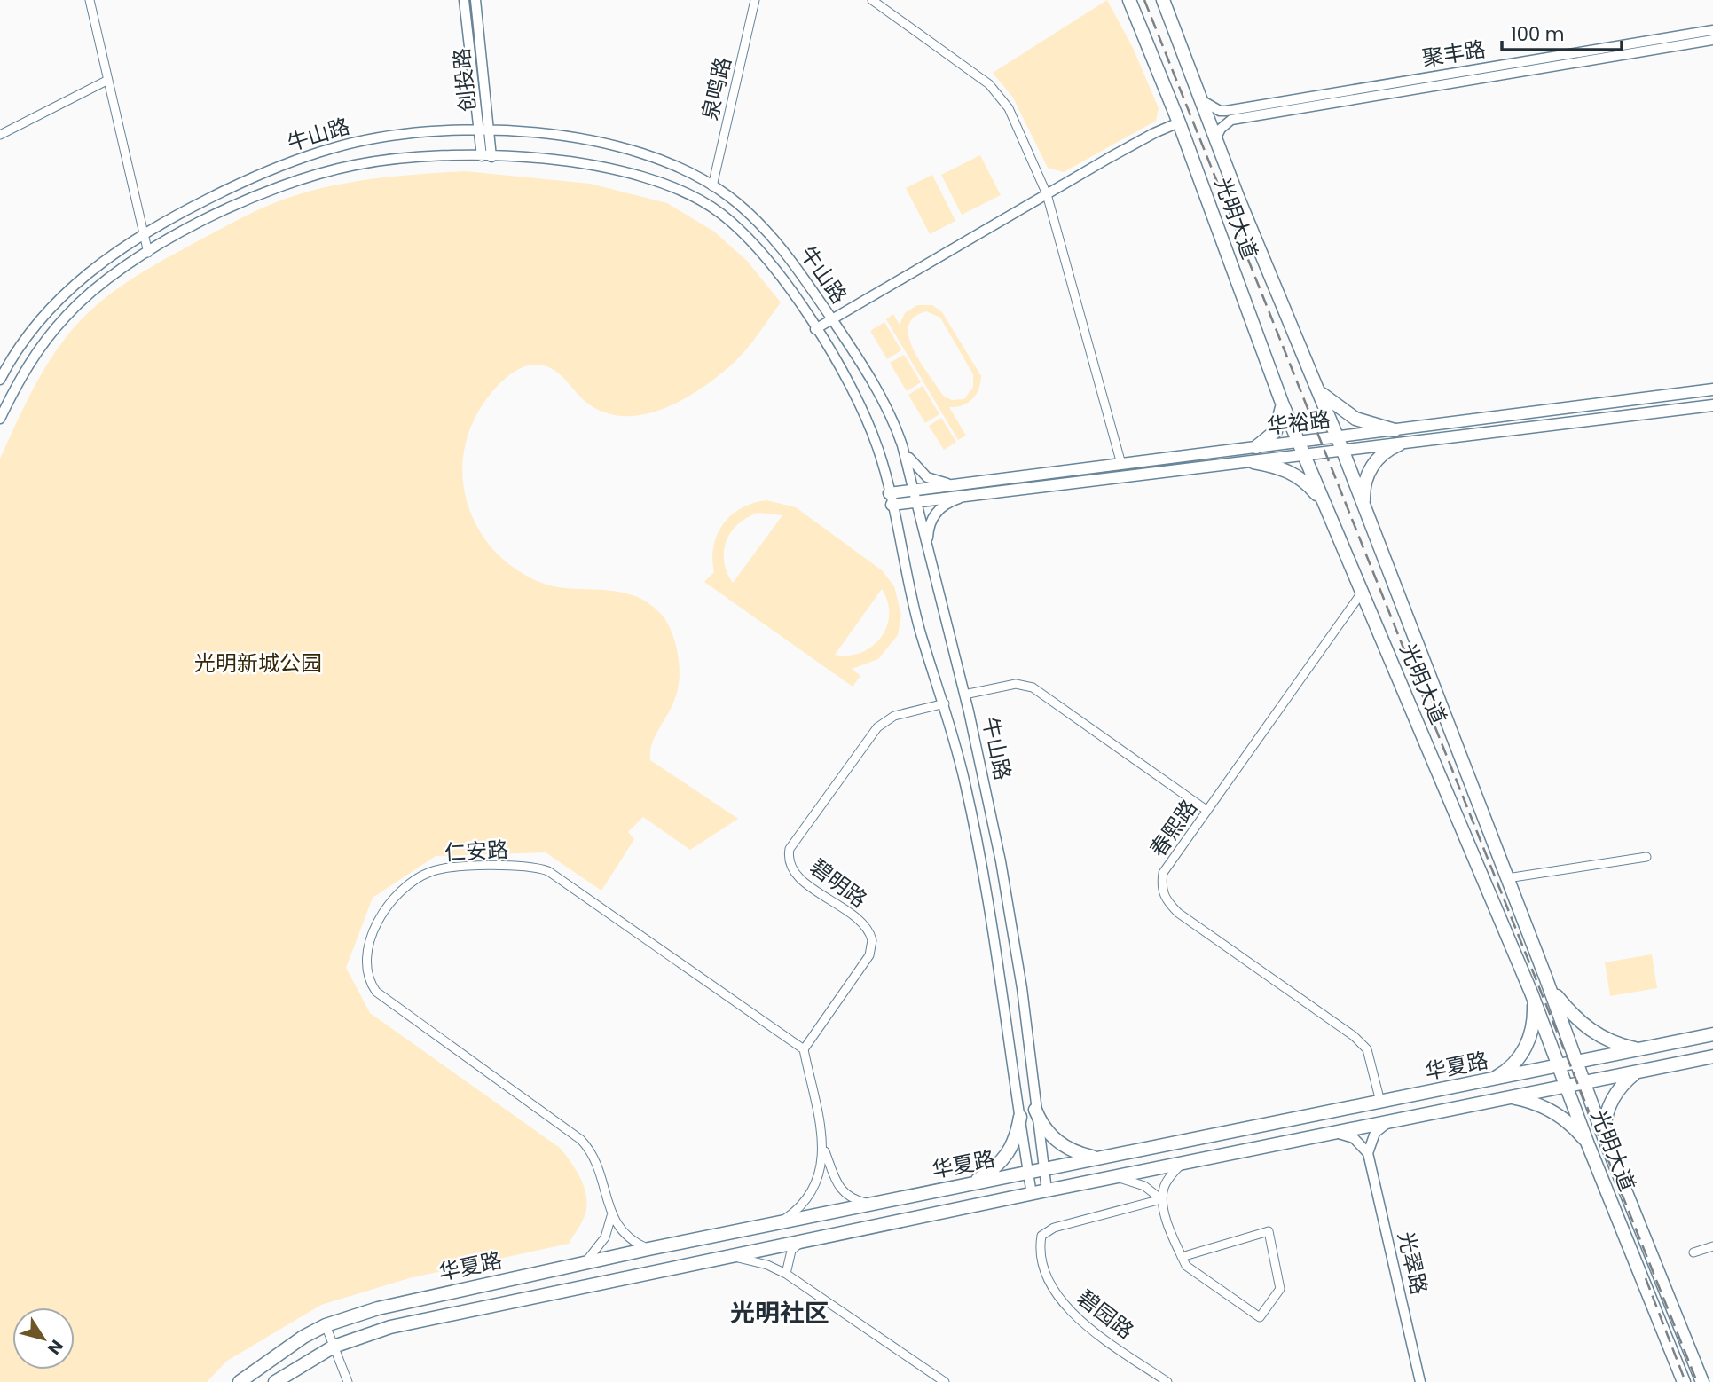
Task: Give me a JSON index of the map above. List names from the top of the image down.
{
  "streets": {
    "main road": ["光明大道", "华裕路", "华夏路"],
    "street": [
      "聚丰路",
      "创投路",
      "泉鸣路",
      "牛山路",
      "春熙路",
      "仁安路",
      "碧明路",
      "光翠路",
      "碧园路"
    ]
  },
  "crossings": [
    ["聚丰路", "光明大道"],
    ["创投路", "牛山路"],
    ["泉鸣路", "牛山路"],
    ["牛山路", "华裕路"],
    ["牛山路", "碧明路"],
    ["牛山路", "华夏路"],
    ["光明大道", "华裕路"],
    ["光明大道", "春熙路"],
    ["光明大道", "华夏路"],
    ["春熙路", "华夏路"],
    ["仁安路", "碧明路"],
    ["仁安路", "华夏路"]
  ],
  "districts": ["光明社区"],
  "parks": ["光明新城公园"],
  "scale_bar": "100 m",
  "north": "bottom right"
}
